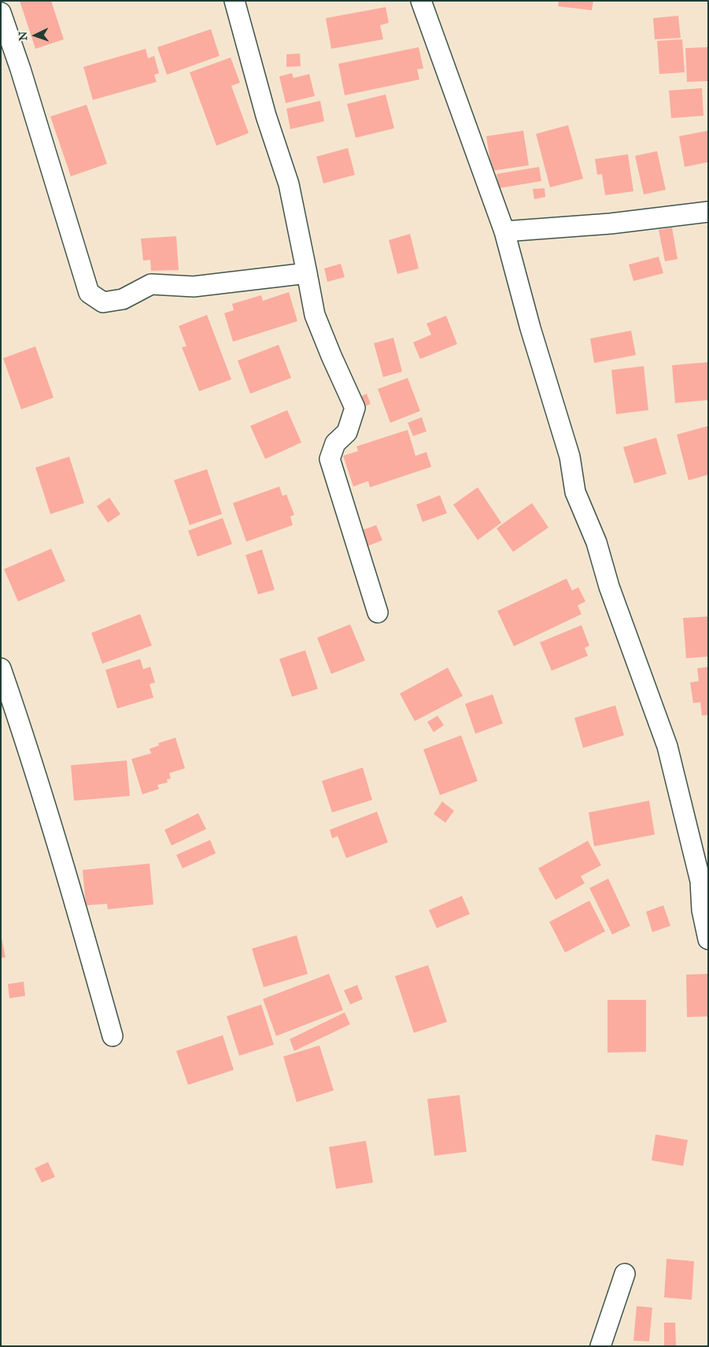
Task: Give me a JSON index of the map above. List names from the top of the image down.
{
  "north": "left"
}
